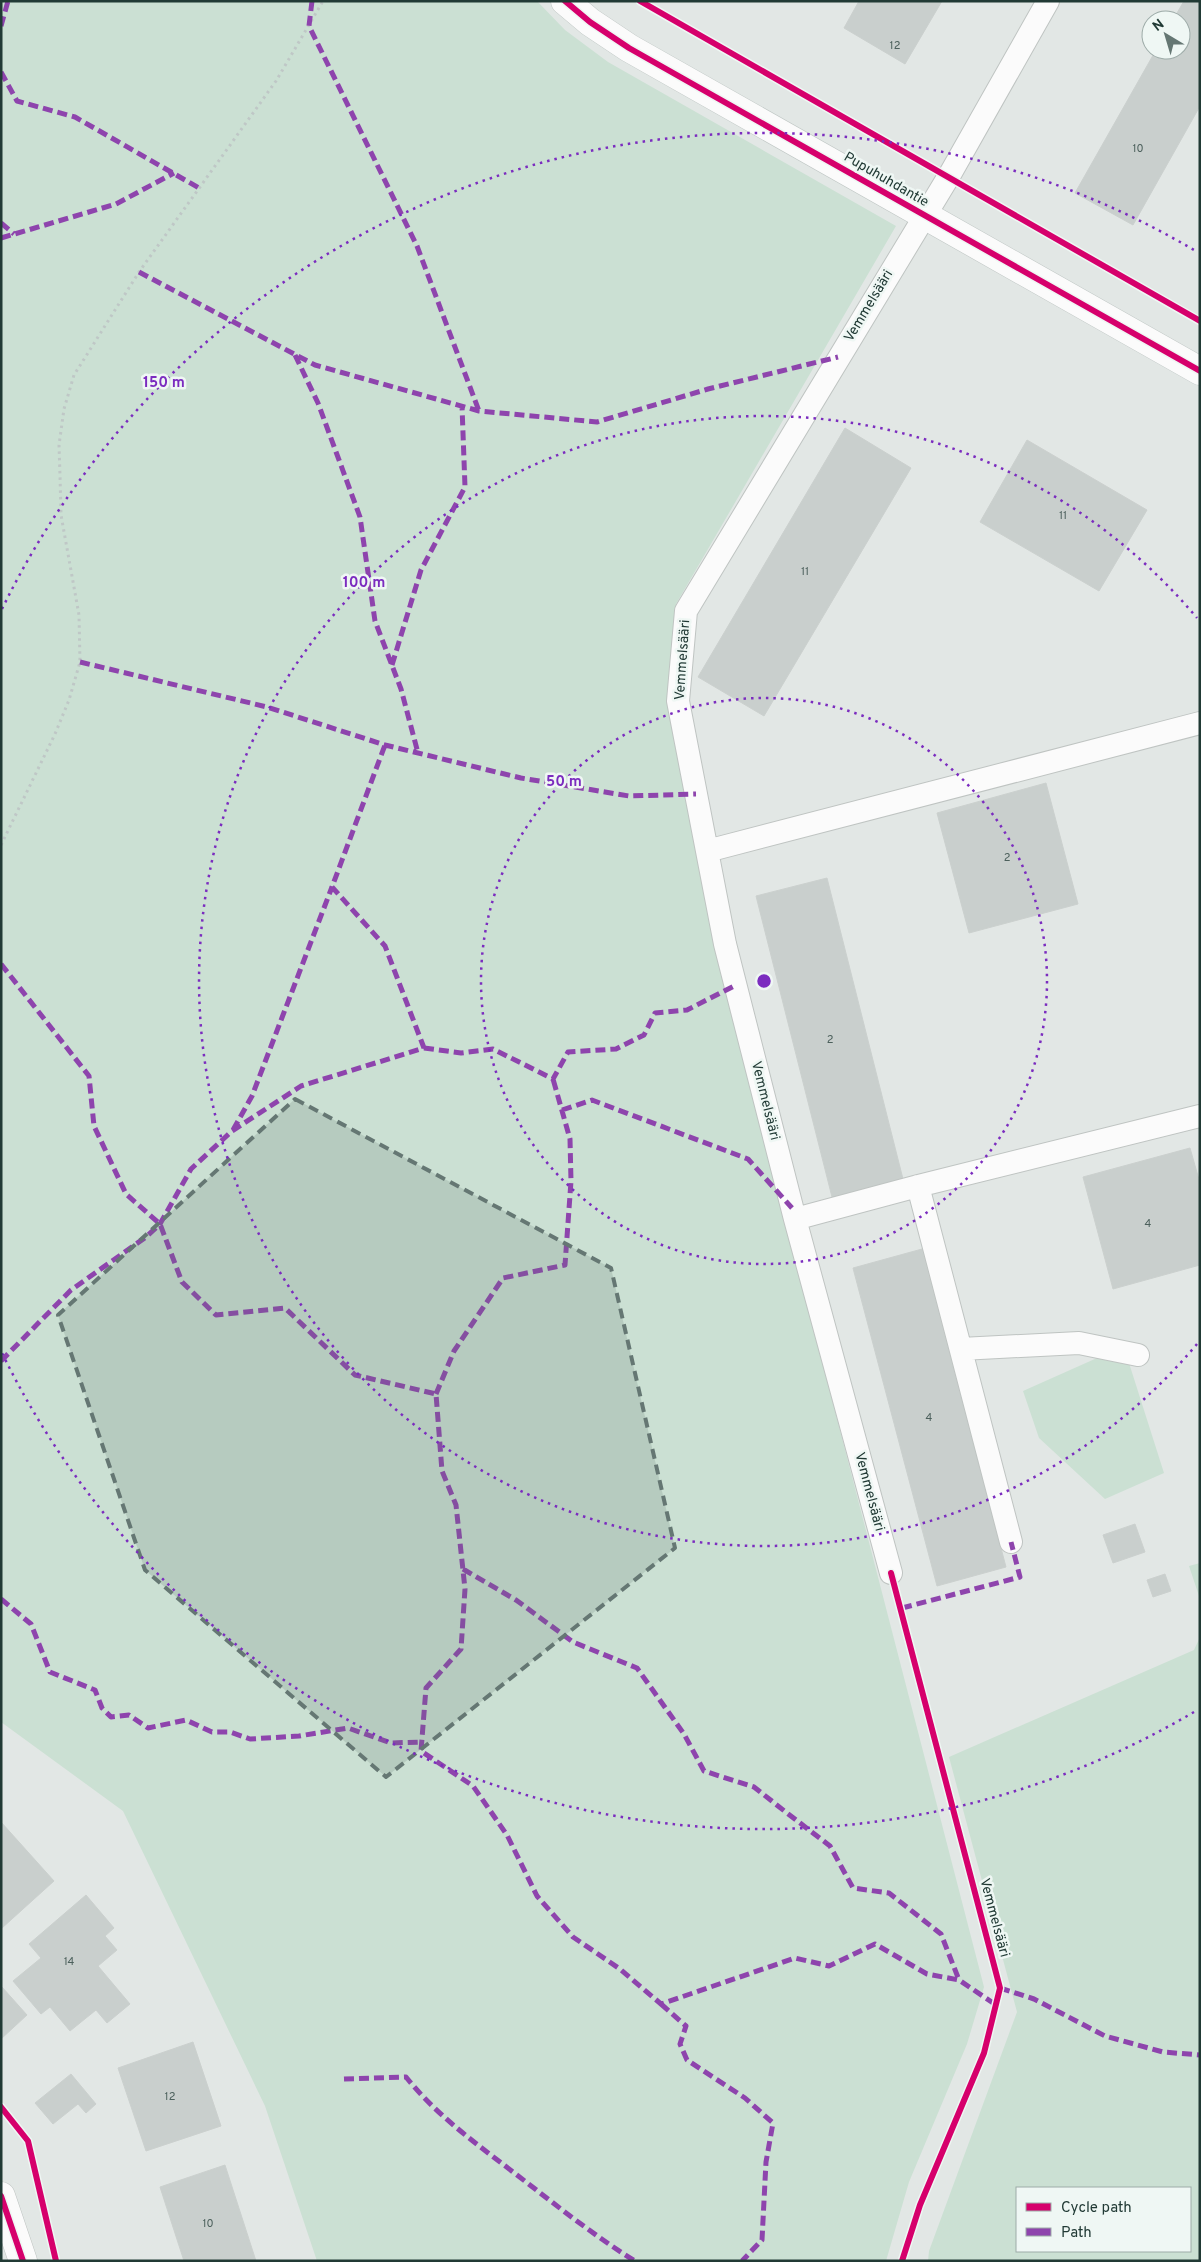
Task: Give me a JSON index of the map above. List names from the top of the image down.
{
  "streets": {
    "street": ["Pupuhuhdantie"],
    "lane": ["Vemmelsääri"]
  },
  "crossings": [
    ["Pupuhuhdantie", "Vemmelsääri"]
  ],
  "house_numbers": [
    "12",
    "10",
    "11",
    "11",
    "2",
    "2",
    "4",
    "4",
    "14",
    "12",
    "10"
  ],
  "legend": ["Cycle path", "Path"],
  "north": "top left",
  "rings": ["150 m", "100 m", "50 m"]
}
